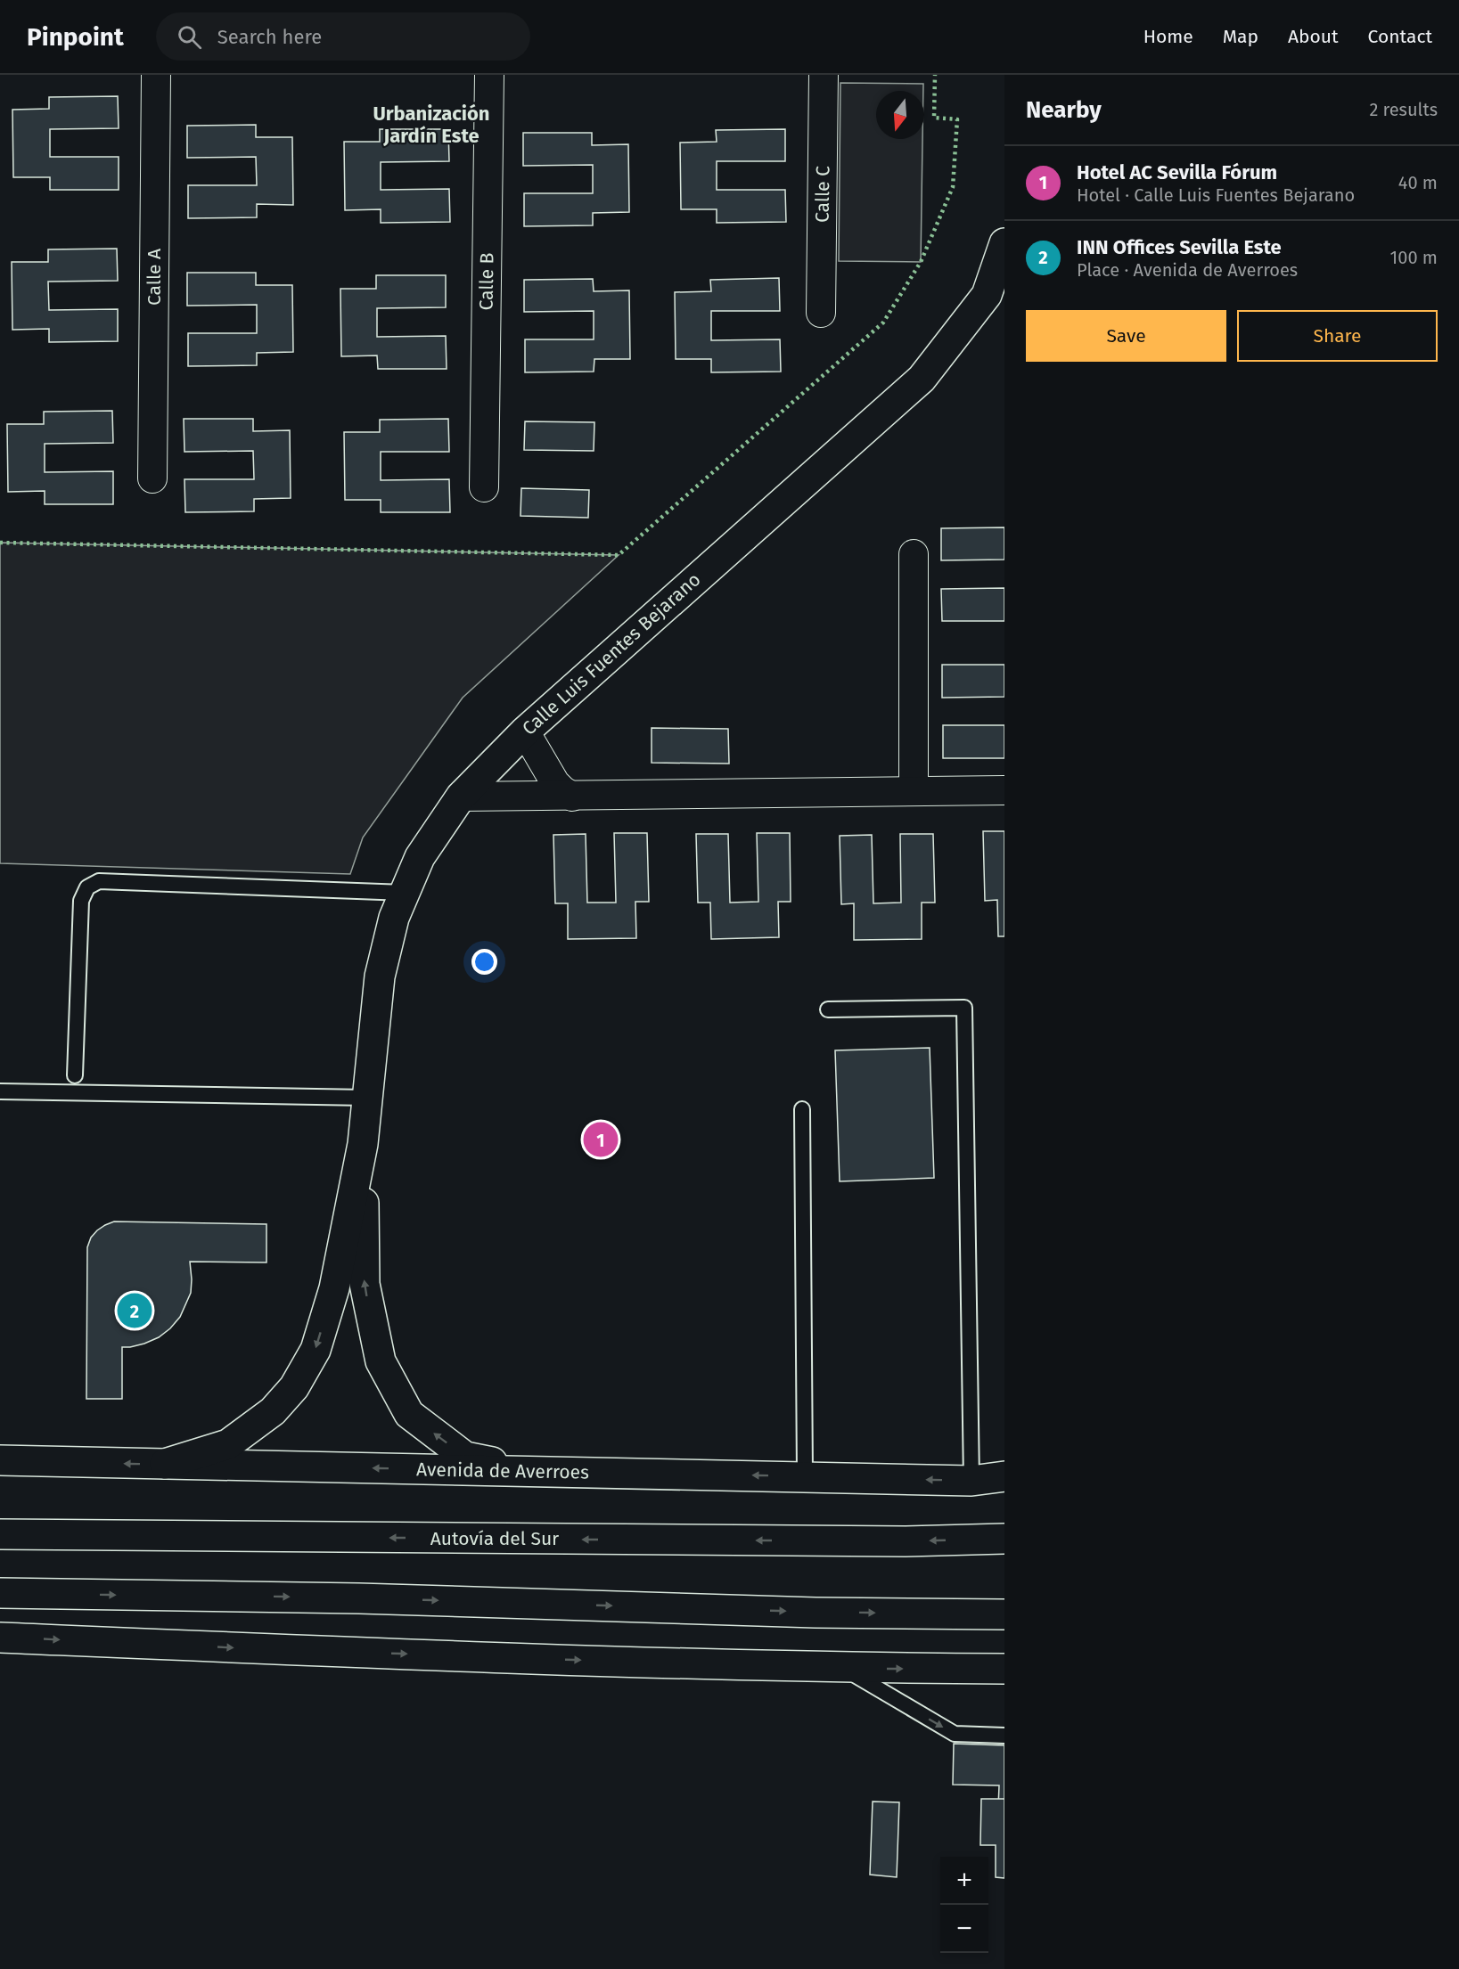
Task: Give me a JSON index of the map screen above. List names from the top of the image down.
{
  "streets": {
    "main road": ["Calle Luis Fuentes Bejarano", "Avenida de Averroes", "Autovía del Sur"],
    "street": ["Calle C", "Calle A", "Calle B"]
  },
  "districts": ["Urbanización Jardín Este"],
  "north": "bottom",
  "page": {
    "header": "Pinpoint",
    "search": "Search here",
    "nav": [
      "Home",
      "Map",
      "About",
      "Contact"
    ],
    "heading": ["Nearby", "2 results"],
    "list": [
      {
        "mark": "1",
        "name": "Hotel AC Sevilla Fórum",
        "note": "Hotel · Calle Luis Fuentes Bejarano",
        "value": "40 m"
      },
      {
        "mark": "2",
        "name": "INN Offices Sevilla Este",
        "note": "Place · Avenida de Averroes",
        "value": "100 m"
      }
    ],
    "buttons": ["Save", "Share"],
    "pins": ["1", "2"],
    "map_buttons": ["+", "−"]
  }
}
